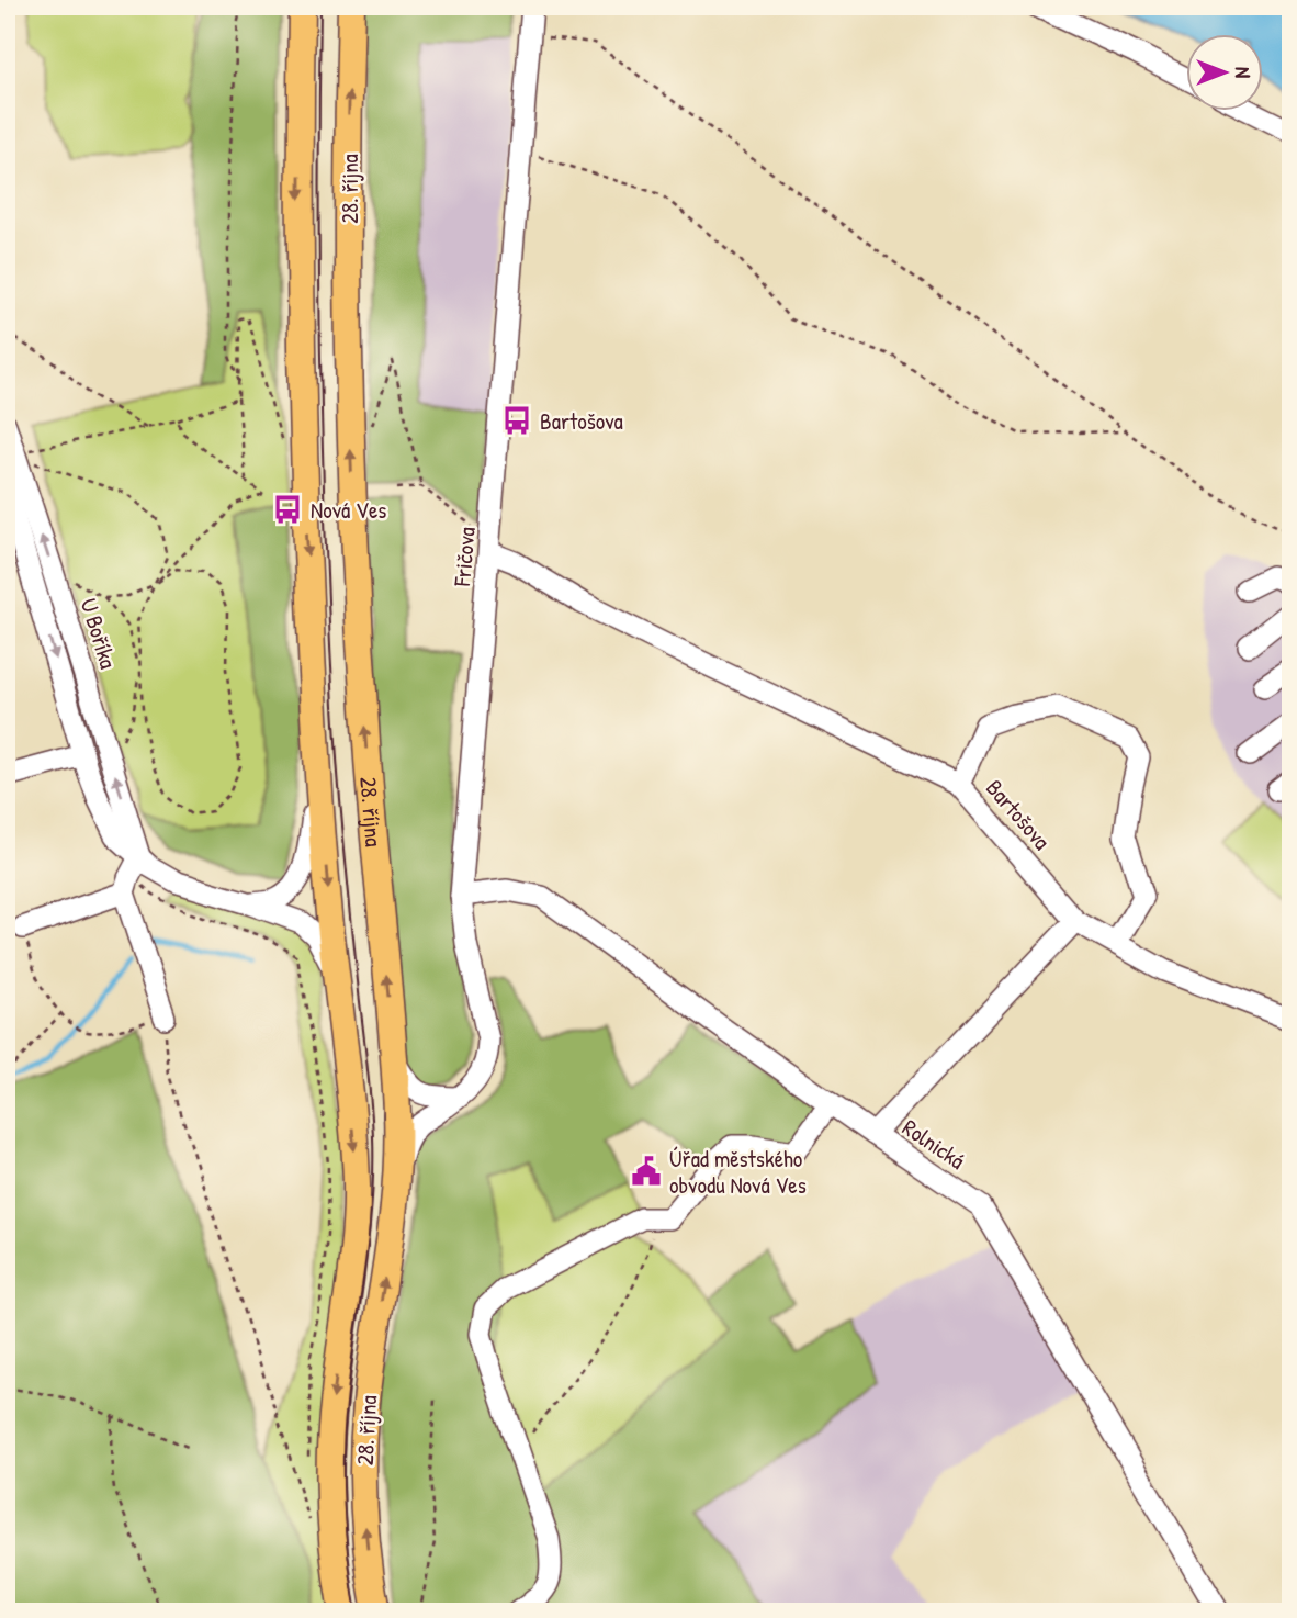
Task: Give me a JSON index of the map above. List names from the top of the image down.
{
  "streets": {
    "main road": ["28. října"],
    "street": [
      "Fričova",
      "U Boříka",
      "Bartošova",
      "Rolnická"
    ]
  },
  "crossings": [
    ["28. října", "Fričova"],
    ["Fričova", "Bartošova"],
    ["Fričova", "Rolnická"]
  ],
  "places": {
    "bus stop": ["Bartošova", "Nová Ves"],
    "public building": ["Úřad městského obvodu Nová Ves"]
  },
  "north": "right"
}
